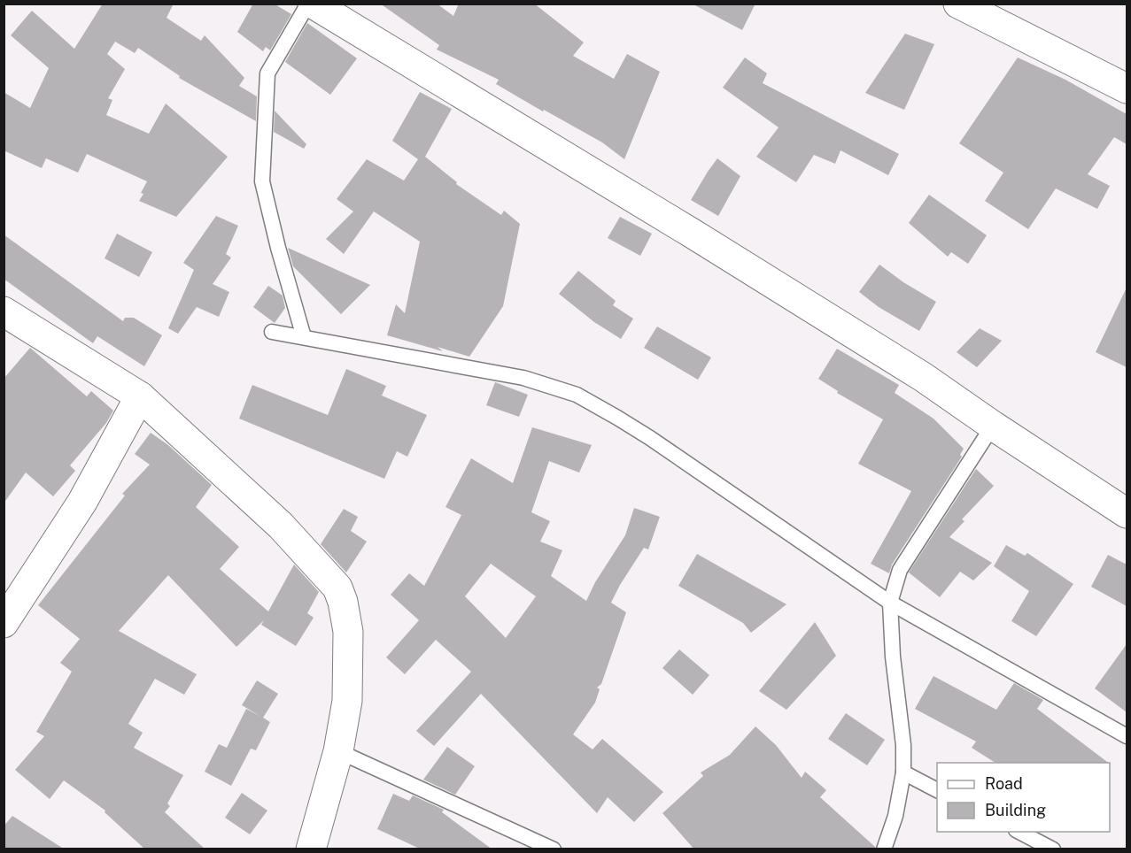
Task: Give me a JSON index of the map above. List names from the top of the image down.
{
  "legend": ["Road", "Building"]
}
